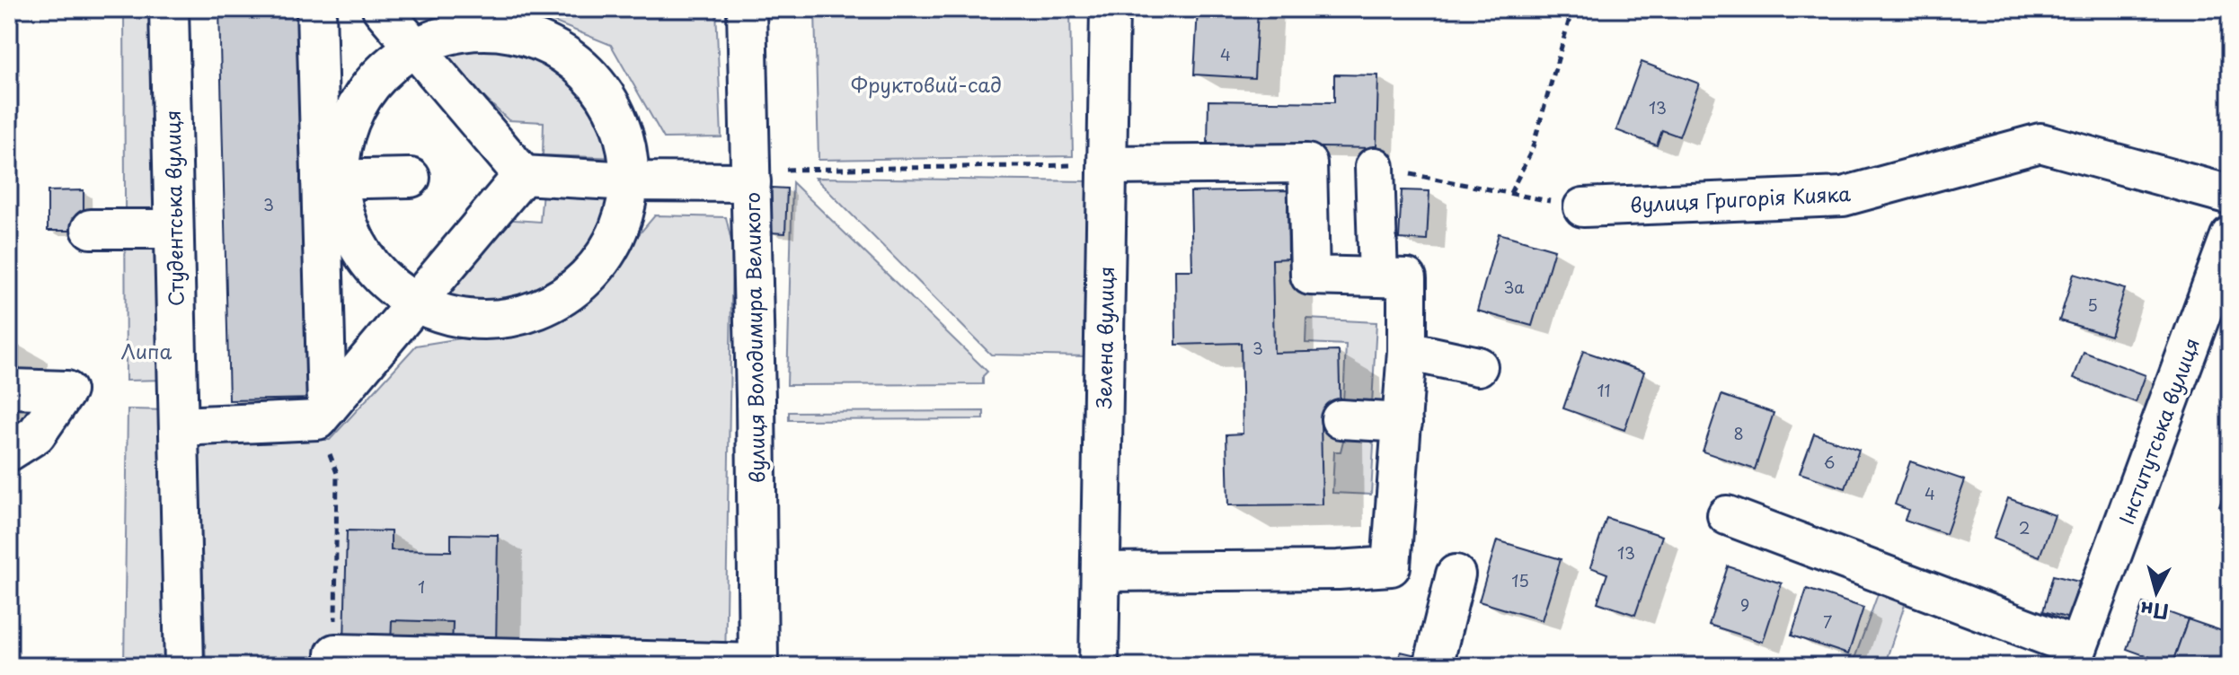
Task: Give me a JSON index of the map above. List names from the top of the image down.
{
  "streets": {
    "street": [
      "вулиця Григорія Кияка",
      "Студентська вулиця",
      "вулиця Володимира Великого",
      "Зелена вулиця",
      "Інститутська вулиця"
    ]
  },
  "parks": ["Фруктовий-сад", "Липа"],
  "house_numbers": [
    "4",
    "13",
    "3",
    "3а",
    "5",
    "3",
    "11",
    "8",
    "6",
    "4",
    "2",
    "13",
    "15",
    "1",
    "9",
    "7"
  ],
  "north": "bottom"
}
